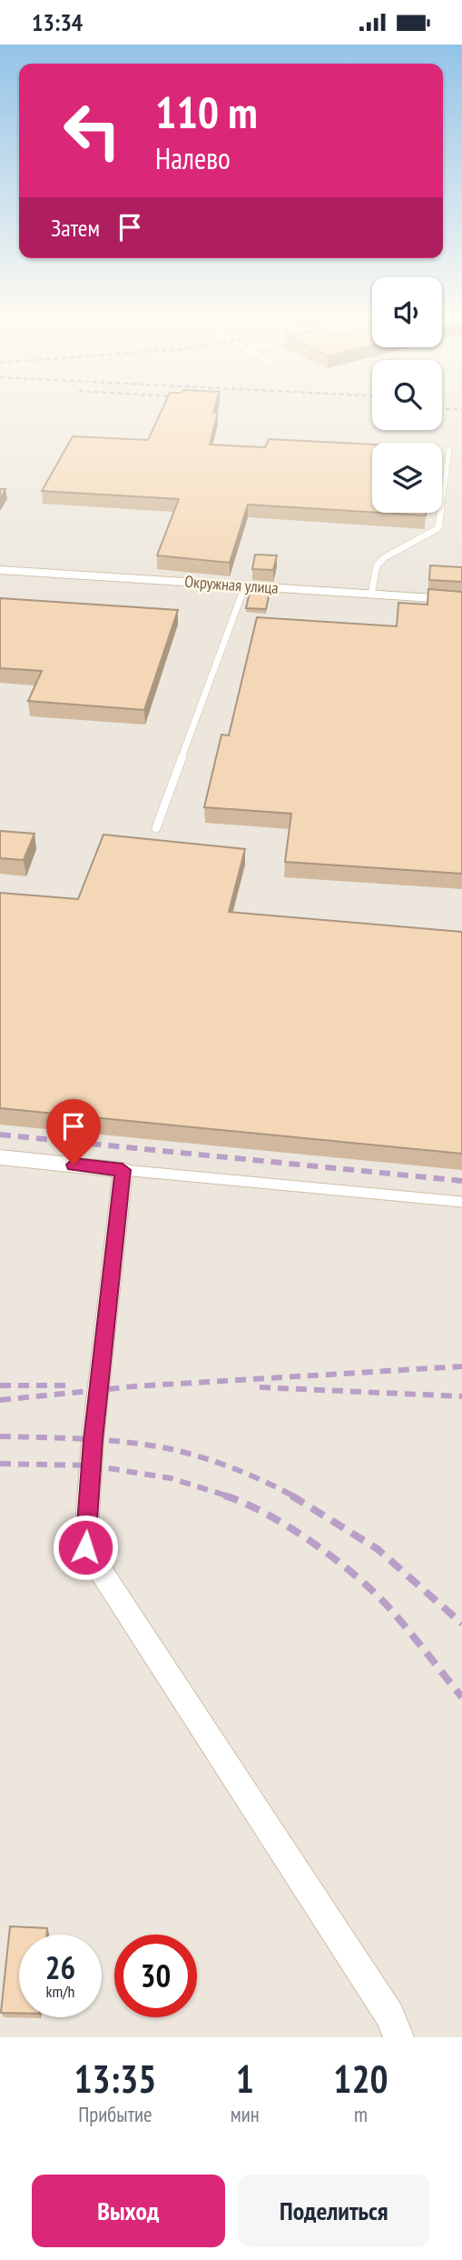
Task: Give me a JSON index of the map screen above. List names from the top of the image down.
{
  "streets": {
    "street": ["Окружная улица"]
  },
  "page": {
    "status": "13:34",
    "turn": ["110 m", "Налево"],
    "then": "Затем",
    "speed": "26 km/h",
    "limit": "30",
    "eta": [
      "13:35",
      "Прибытие",
      "1",
      "мин",
      "120",
      "m"
    ],
    "buttons": ["Выход", "Поделиться"]
  }
}
